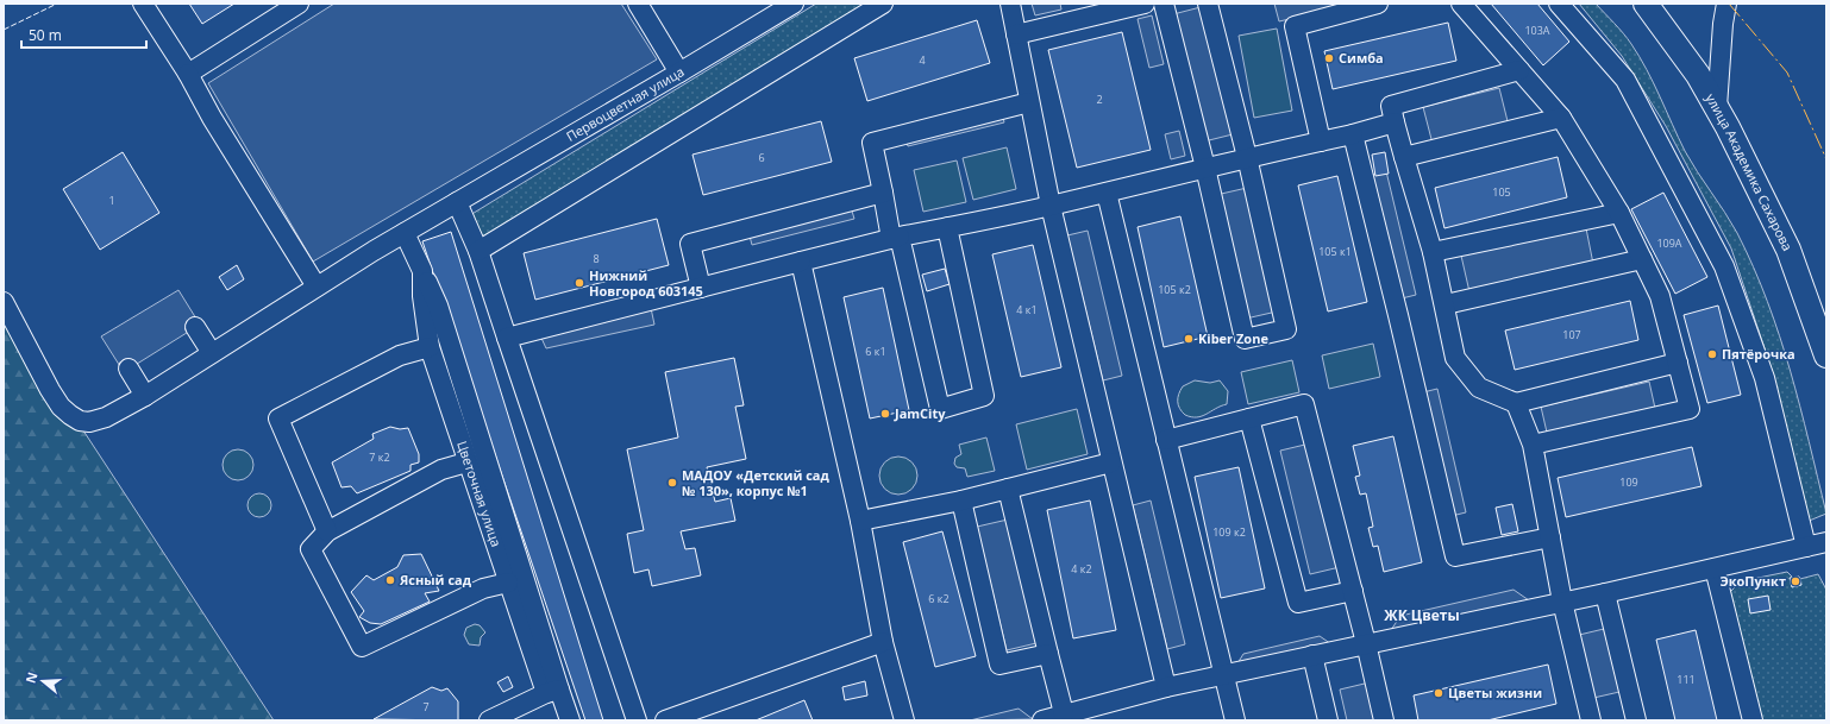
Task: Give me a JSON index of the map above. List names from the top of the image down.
{
  "streets": {
    "main road": ["улица Академика Сахарова"],
    "street": ["Первоцветная улица", "Цветочная улица"]
  },
  "crossings": [
    ["Первоцветная улица", "Цветочная улица"]
  ],
  "districts": ["ЖК Цветы"],
  "places": [
    "Симба",
    "Нижний Новгород 603145",
    "Kiber Zone",
    "Пятёрочка",
    "JamCity",
    "МАДОУ «Детский сад № 130», корпус №1",
    "Ясный сад",
    "ЭкоПункт",
    "Цветы жизни"
  ],
  "house_numbers": [
    "103А",
    "4",
    "2",
    "6",
    "105",
    "1",
    "109А",
    "105 к1",
    "8",
    "105 к2",
    "4 к1",
    "107",
    "6 к1",
    "7 к2",
    "109",
    "109 к2",
    "4 к2",
    "6 к2",
    "111",
    "7"
  ],
  "scale_bar": "50 m",
  "north": "left"
}
